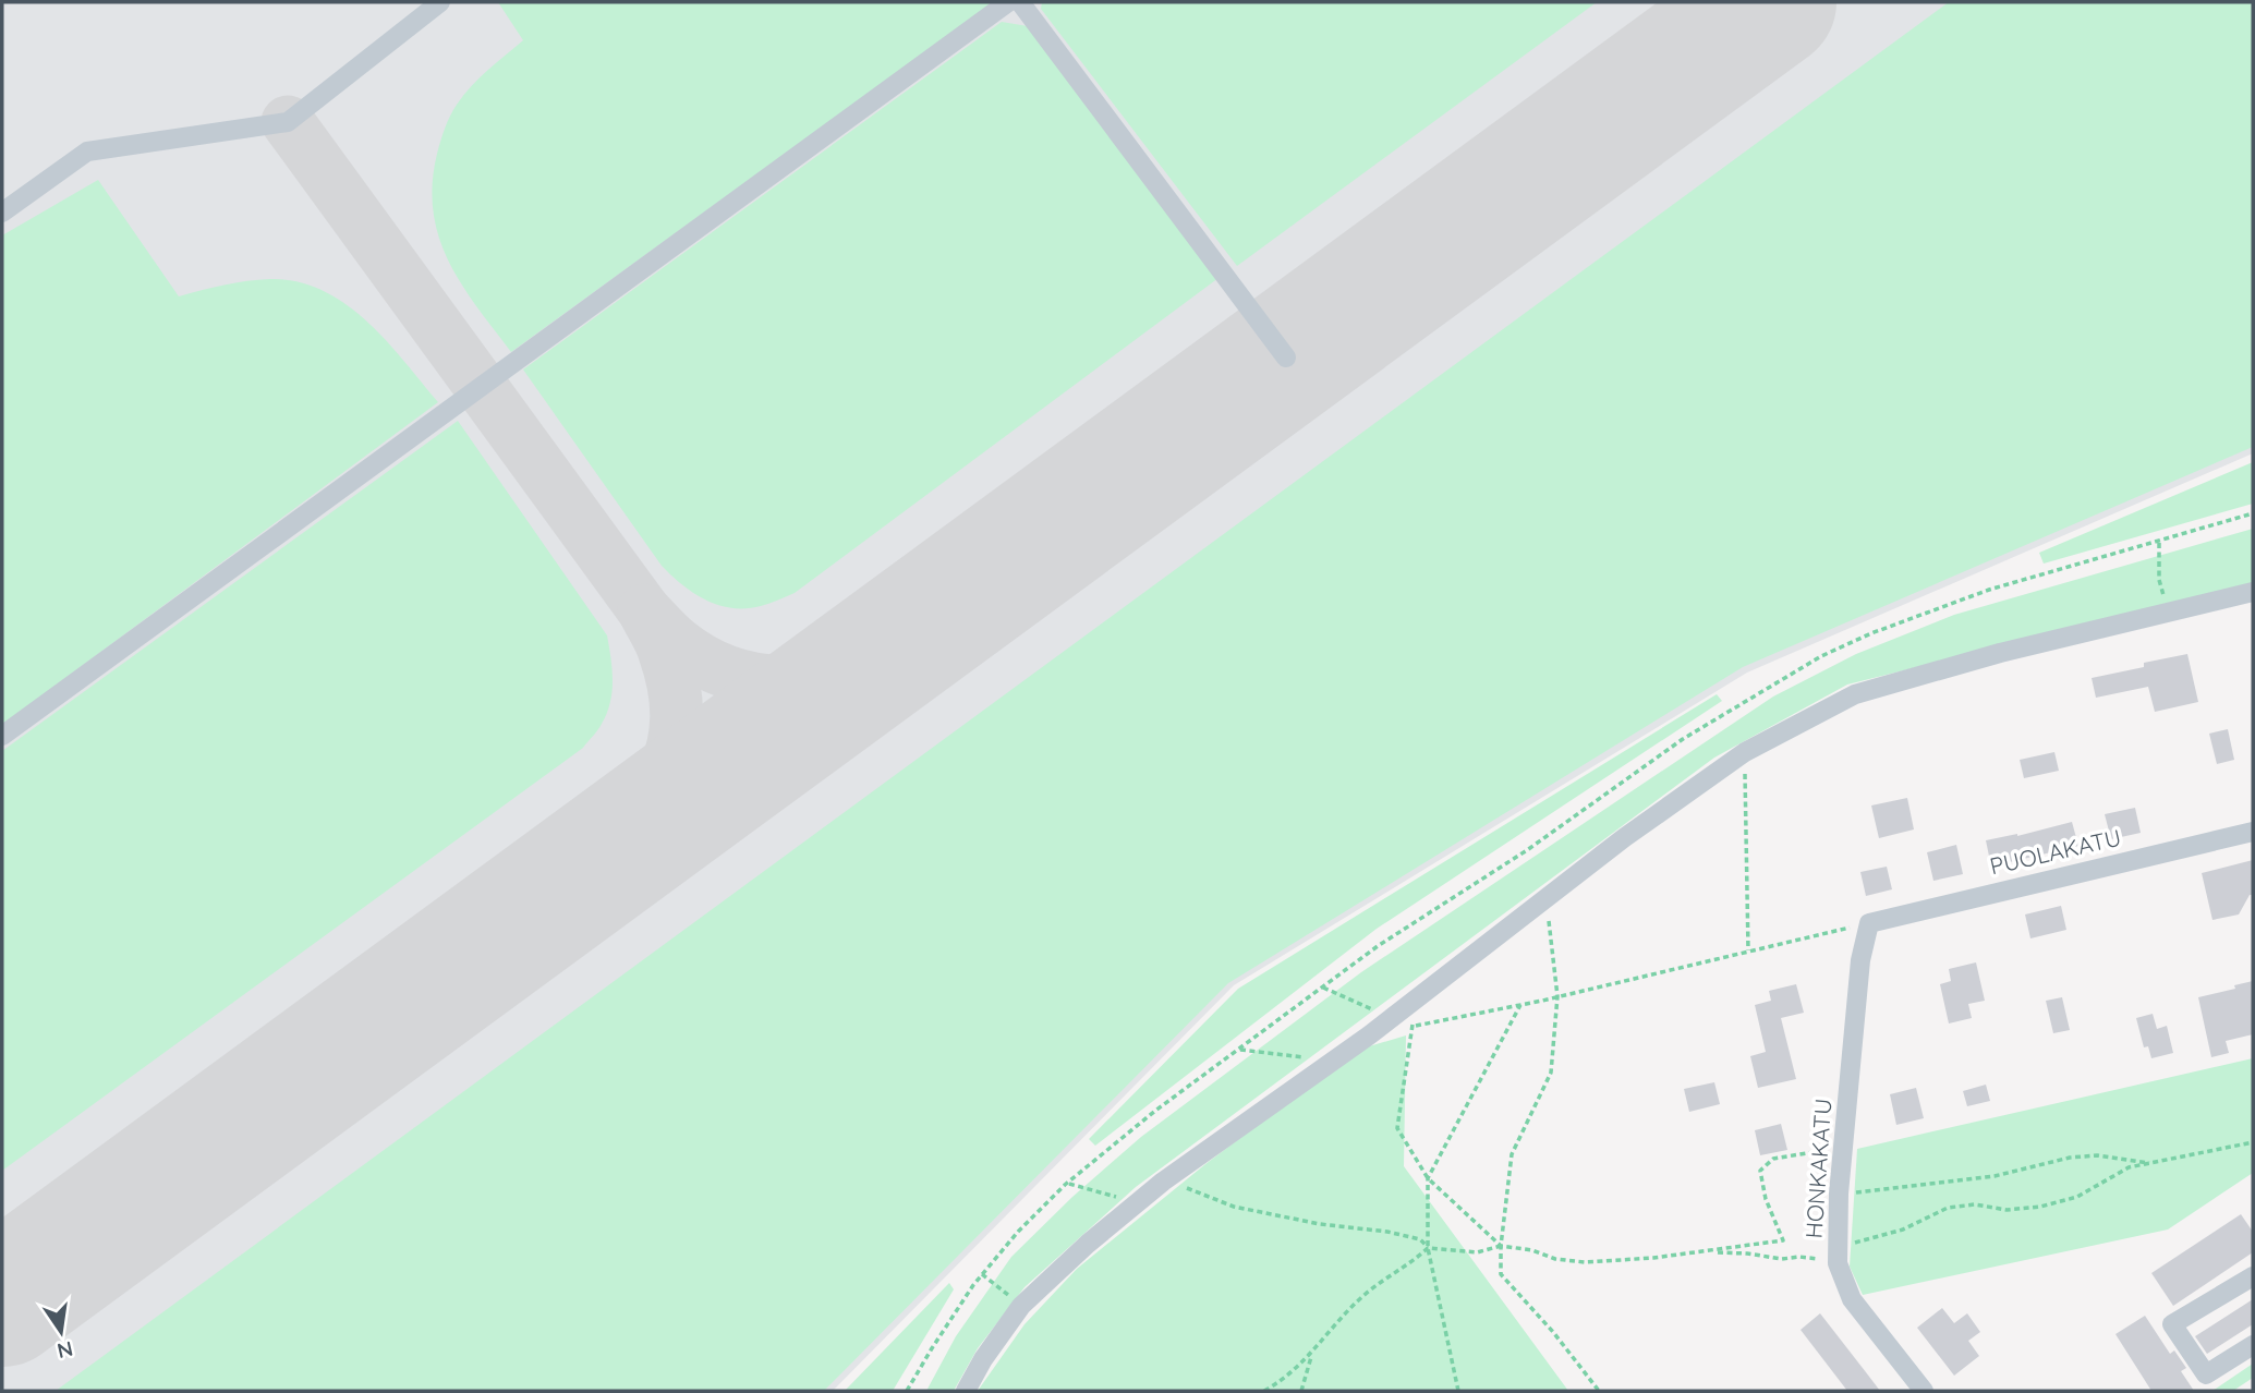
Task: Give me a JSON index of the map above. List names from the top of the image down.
{
  "streets": {
    "street": ["PUOLAKATU", "HONKAKATU"]
  },
  "crossings": [
    ["PUOLAKATU", "HONKAKATU"]
  ],
  "north": "bottom"
}
